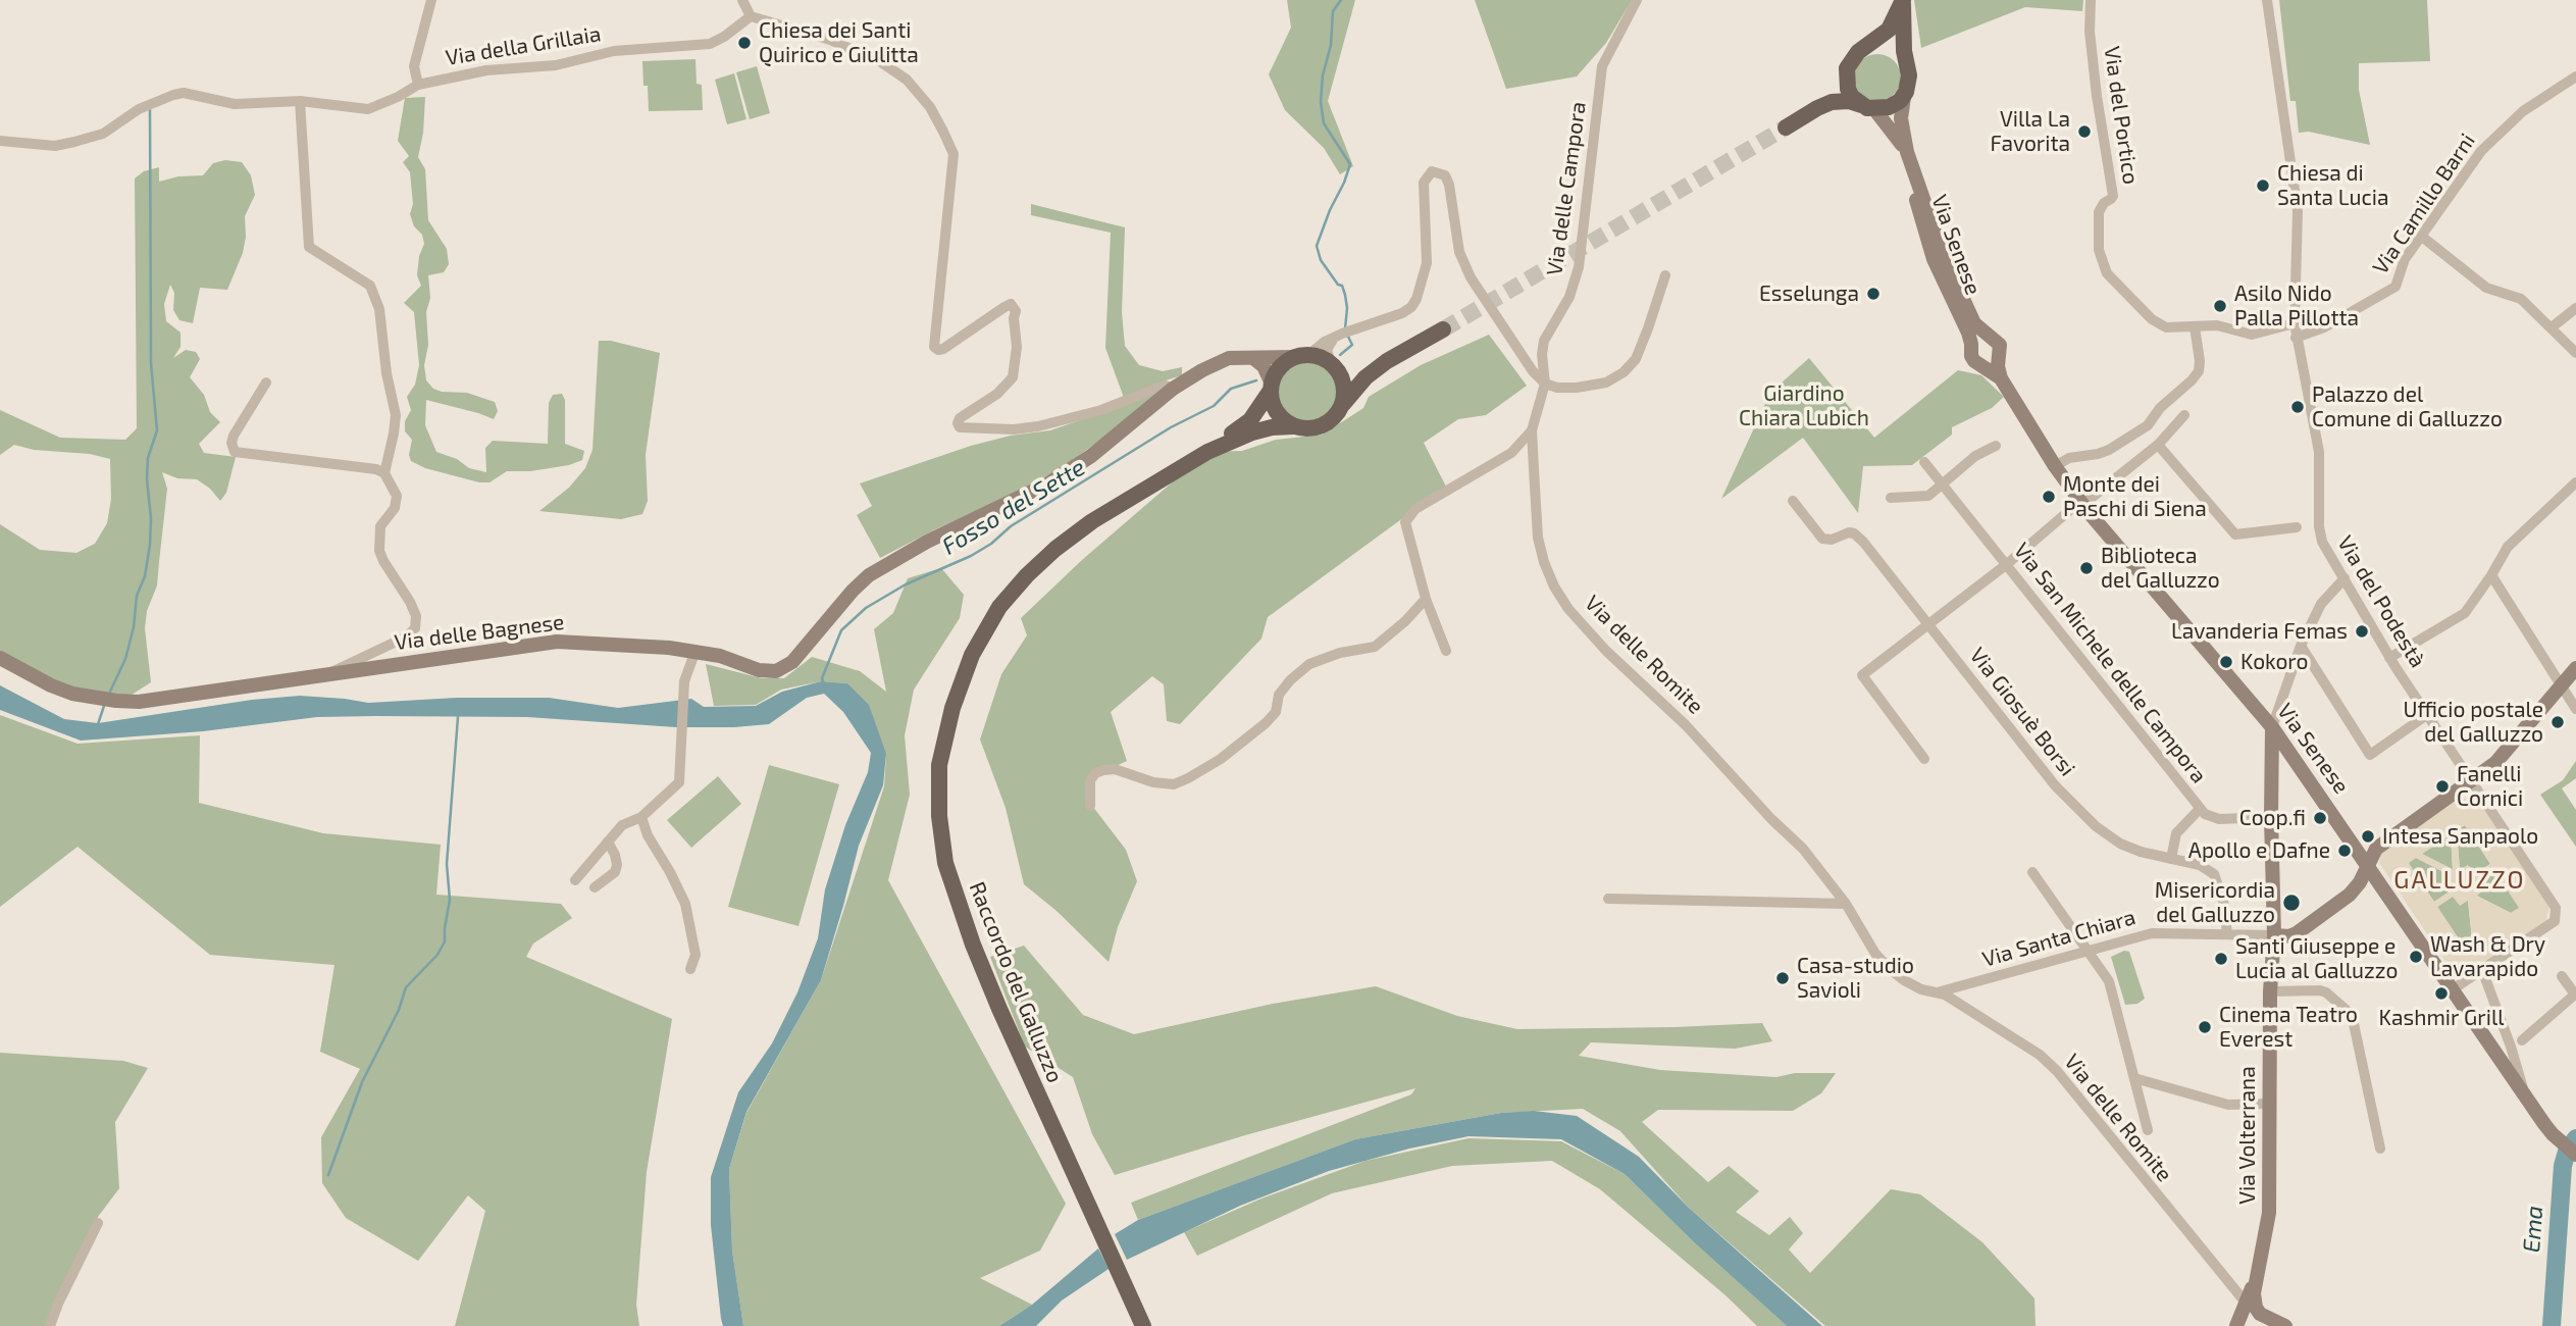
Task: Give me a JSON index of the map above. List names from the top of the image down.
{
  "streets": {
    "main road": [
      "Via Senese",
      "Via delle Bagnese",
      "Raccordo del Galluzzo",
      "Via Volterrana"
    ],
    "street": [
      "Via della Grillaia",
      "Via del Portico",
      "Via delle Campora",
      "Via Camillo Barni",
      "Via del Podestà",
      "Via delle Romite",
      "Via San Michele delle Campora",
      "Via Giosuè Borsi",
      "Via Santa Chiara"
    ]
  },
  "crossings": [
    ["Via del Portico", "Via del Podestà"],
    ["Via delle Campora", "Via delle Romite"],
    ["Via Camillo Barni", "Via del Podestà"],
    ["Via Senese", "Via Volterrana"],
    ["Via delle Bagnese", "Raccordo del Galluzzo"],
    ["Via delle Romite", "Via Santa Chiara"],
    ["Via delle Romite", "Via Volterrana"],
    ["Via San Michele delle Campora", "Via Volterrana"],
    ["Via Giosuè Borsi", "Via Santa Chiara"],
    ["Via Santa Chiara", "Via Volterrana"]
  ],
  "districts": ["GALLUZZO"],
  "water": ["Fosso del Sette", "Ema"],
  "parks": ["Giardino Chiara Lubich"],
  "places": [
    "Chiesa dei Santi Quirico e Giulitta",
    "Villa La Favorita",
    "Chiesa di Santa Lucia",
    "Esselunga",
    "Asilo Nido Palla Pillotta",
    "Palazzo del Comune di Galluzzo",
    "Monte dei Paschi di Siena",
    "Biblioteca del Galluzzo",
    "Lavanderia Femas",
    "Kokoro",
    "Ufficio postale del Galluzzo",
    "Fanelli Cornici",
    "Coop.fi",
    "Intesa Sanpaolo",
    "Apollo e Dafne",
    "Misericordia del Galluzzo",
    "Wash & Dry Lavarapido",
    "Santi Giuseppe e Lucia al Galluzzo",
    "Casa-studio Savioli",
    "Kashmir Grill",
    "Cinema Teatro Everest"
  ]
}
